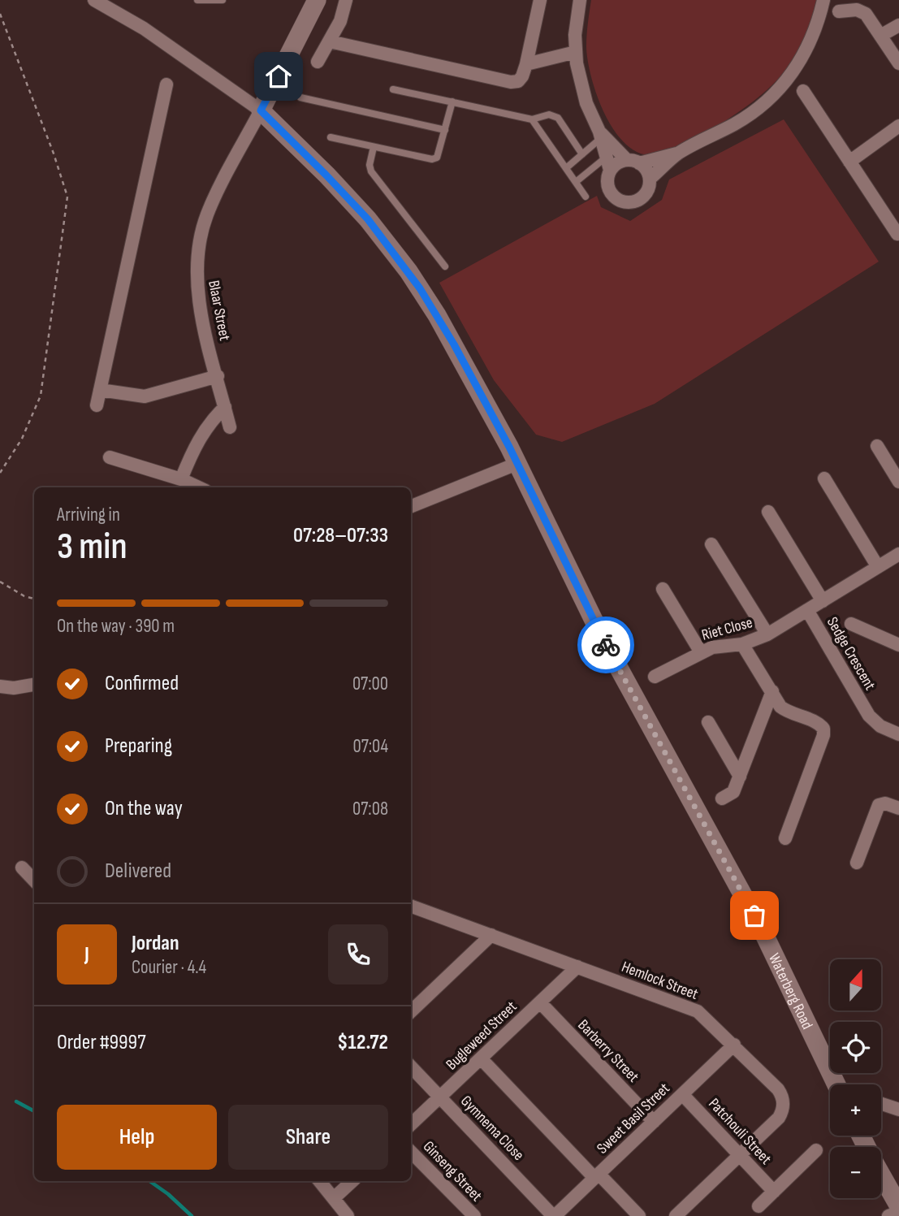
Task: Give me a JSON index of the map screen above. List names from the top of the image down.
{
  "streets": {
    "street": [
      "Blaar Street",
      "Riet Close",
      "Sedge Crescent",
      "Hemlock Street",
      "Waterberg Road",
      "Bugleweed Street",
      "Barberry Street",
      "Sweet Basil Street",
      "Gymnema Close",
      "Patchouli Street",
      "Ginseng Street"
    ]
  },
  "crossings": [
    ["Blaar Street", "Waterberg Road"],
    ["Riet Close", "Sedge Crescent"],
    ["Hemlock Street", "Bugleweed Street"],
    ["Hemlock Street", "Sweet Basil Street"],
    ["Hemlock Street", "Patchouli Street"],
    ["Bugleweed Street", "Barberry Street"],
    ["Bugleweed Street", "Gymnema Close"],
    ["Barberry Street", "Sweet Basil Street"],
    ["Sweet Basil Street", "Gymnema Close"],
    ["Sweet Basil Street", "Patchouli Street"]
  ],
  "north": "top",
  "page": {
    "heading": ["3 min", "Arriving in", "07:28–07:33"],
    "panel": [
      "Jordan",
      "Courier · 4.4",
      "Order #9997",
      "$12.72"
    ],
    "bar": "On the way · 390 m",
    "list": [
      ["Confirmed", "07:00"],
      ["Preparing", "07:04"],
      ["On the way", "07:08"],
      "Delivered"
    ],
    "round": "J",
    "map_buttons": ["+", "−"],
    "buttons": ["Help", "Share"]
  }
}
